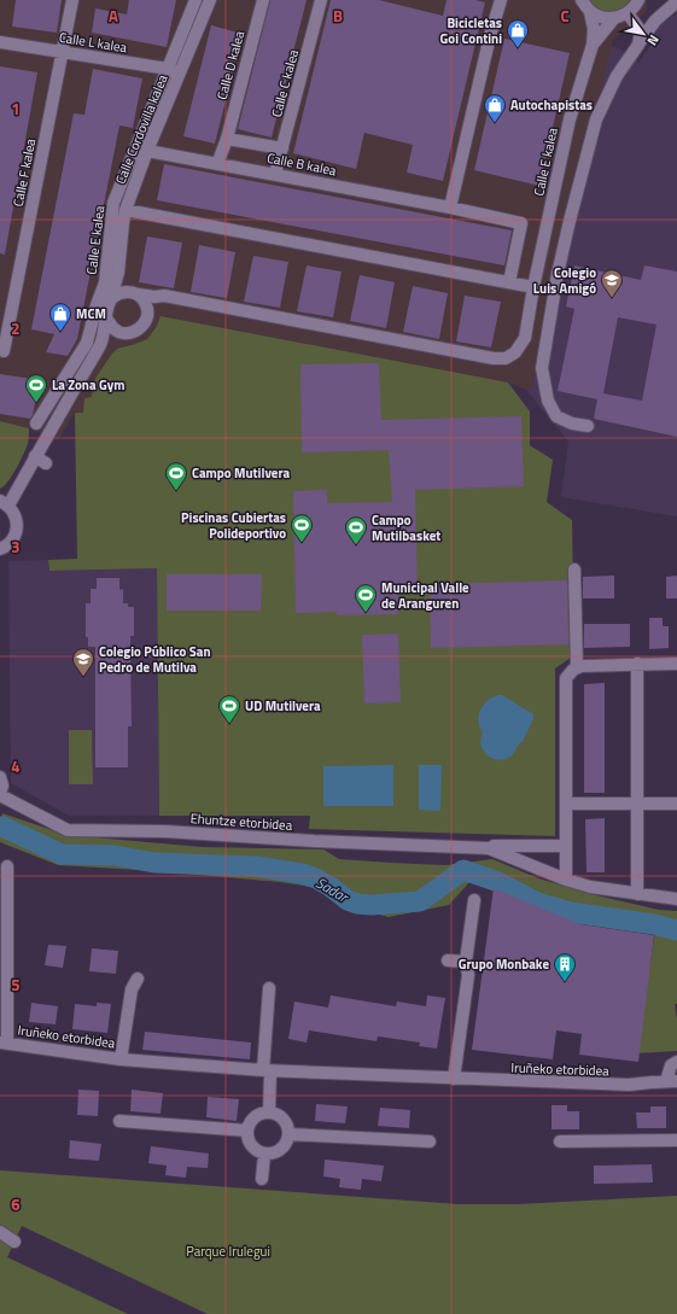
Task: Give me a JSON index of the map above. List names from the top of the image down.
{
  "streets": {
    "street": [
      "Calle L kalea",
      "Calle D kalea",
      "Calle C kalea",
      "Calle Cordovilla kalea",
      "Calle E kalea",
      "Calle B kalea",
      "Calle F kalea",
      "Ehuntze etorbidea",
      "Iruñeko etorbidea"
    ]
  },
  "crossings": [
    ["Calle L kalea", "Calle Cordovilla kalea"],
    ["Calle L kalea", "Calle E kalea"],
    ["Calle L kalea", "Calle F kalea"],
    ["Calle D kalea", "Calle B kalea"],
    ["Calle C kalea", "Calle B kalea"],
    ["Calle Cordovilla kalea", "Calle E kalea"],
    ["Calle Cordovilla kalea", "Calle B kalea"],
    ["Calle E kalea", "Calle B kalea"]
  ],
  "water": ["Sadar"],
  "parks": ["Parque Irulegui"],
  "places": {
    "shop": ["Bicicletas Goi Contini", "Autochapistas", "MCM"],
    "school or university": ["Colegio Luis Amigó", "Colegio Público San Pedro de Mutilva"],
    "sports": [
      "La Zona Gym",
      "Campo Mutilvera",
      "Piscinas Cubiertas Polideportivo",
      "Campo Mutilbasket",
      "Municipal Valle de Aranguren",
      "UD Mutilvera"
    ],
    "building": ["Grupo Monbake"]
  },
  "north": "bottom right",
  "grid": {
    "columns": ["A", "B", "C"],
    "rows": [
      "1",
      "2",
      "3",
      "4",
      "5",
      "6"
    ]
  }
}
